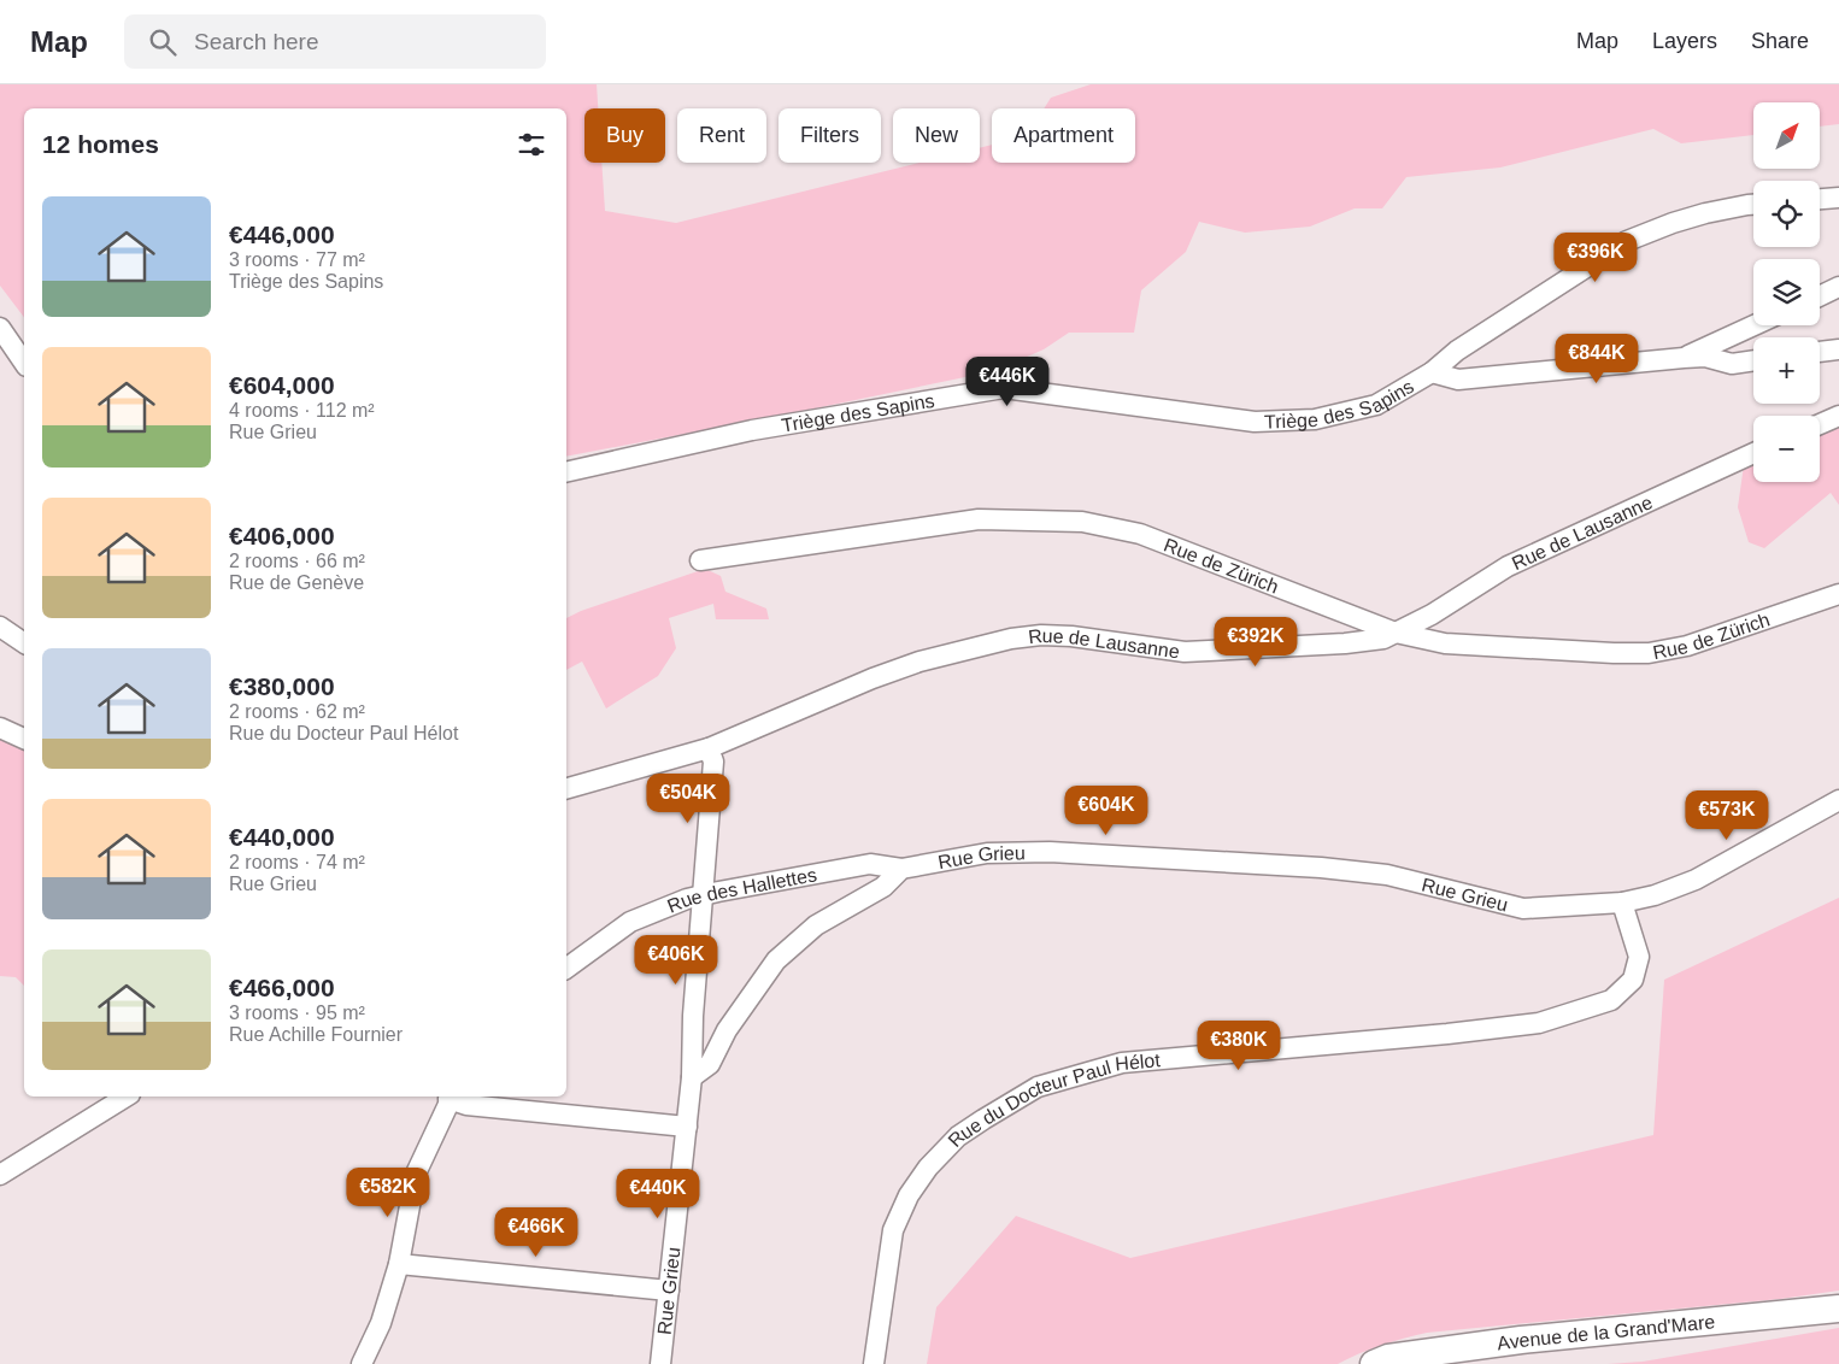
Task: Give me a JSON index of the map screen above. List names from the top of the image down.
{
  "streets": {
    "street": [
      "Triège des Sapins",
      "Rue de Lausanne",
      "Rue de Zürich",
      "Rue Grieu",
      "Rue des Hallettes",
      "Rue du Docteur Paul Hélot",
      "Avenue de la Grand'Mare"
    ]
  },
  "crossings": [
    ["Rue de Lausanne", "Rue de Zürich"],
    ["Rue de Lausanne", "Rue Grieu"],
    ["Rue Grieu", "Rue des Hallettes"],
    ["Rue Grieu", "Rue du Docteur Paul Hélot"]
  ],
  "north": "top right",
  "page": {
    "header": "Map",
    "search": "Search here",
    "nav": ["Map", "Layers", "Share"],
    "map_buttons": ["+", "−"],
    "chip": [
      "Buy",
      "Rent",
      "Filters",
      "New",
      "Apartment"
    ],
    "heading": "12 homes",
    "list": [
      {
        "name": "€446,000",
        "note": "3 rooms · 77 m² · Triège des Sapins"
      },
      {
        "name": "€604,000",
        "note": "4 rooms · 112 m² · Rue Grieu"
      },
      {
        "name": "€406,000",
        "note": "2 rooms · 66 m² · Rue de Genève"
      },
      {
        "name": "€380,000",
        "note": "2 rooms · 62 m² · Rue du Docteur Paul Hélot"
      },
      {
        "name": "€440,000",
        "note": "2 rooms · 74 m² · Rue Grieu"
      },
      {
        "name": "€466,000",
        "note": "3 rooms · 95 m² · Rue Achille Fournier"
      }
    ],
    "price": [
      "€396K",
      "€844K",
      "€446K",
      "€392K",
      "€504K",
      "€604K",
      "€573K",
      "€406K",
      "€380K",
      "€582K",
      "€440K",
      "€466K"
    ]
  }
}
